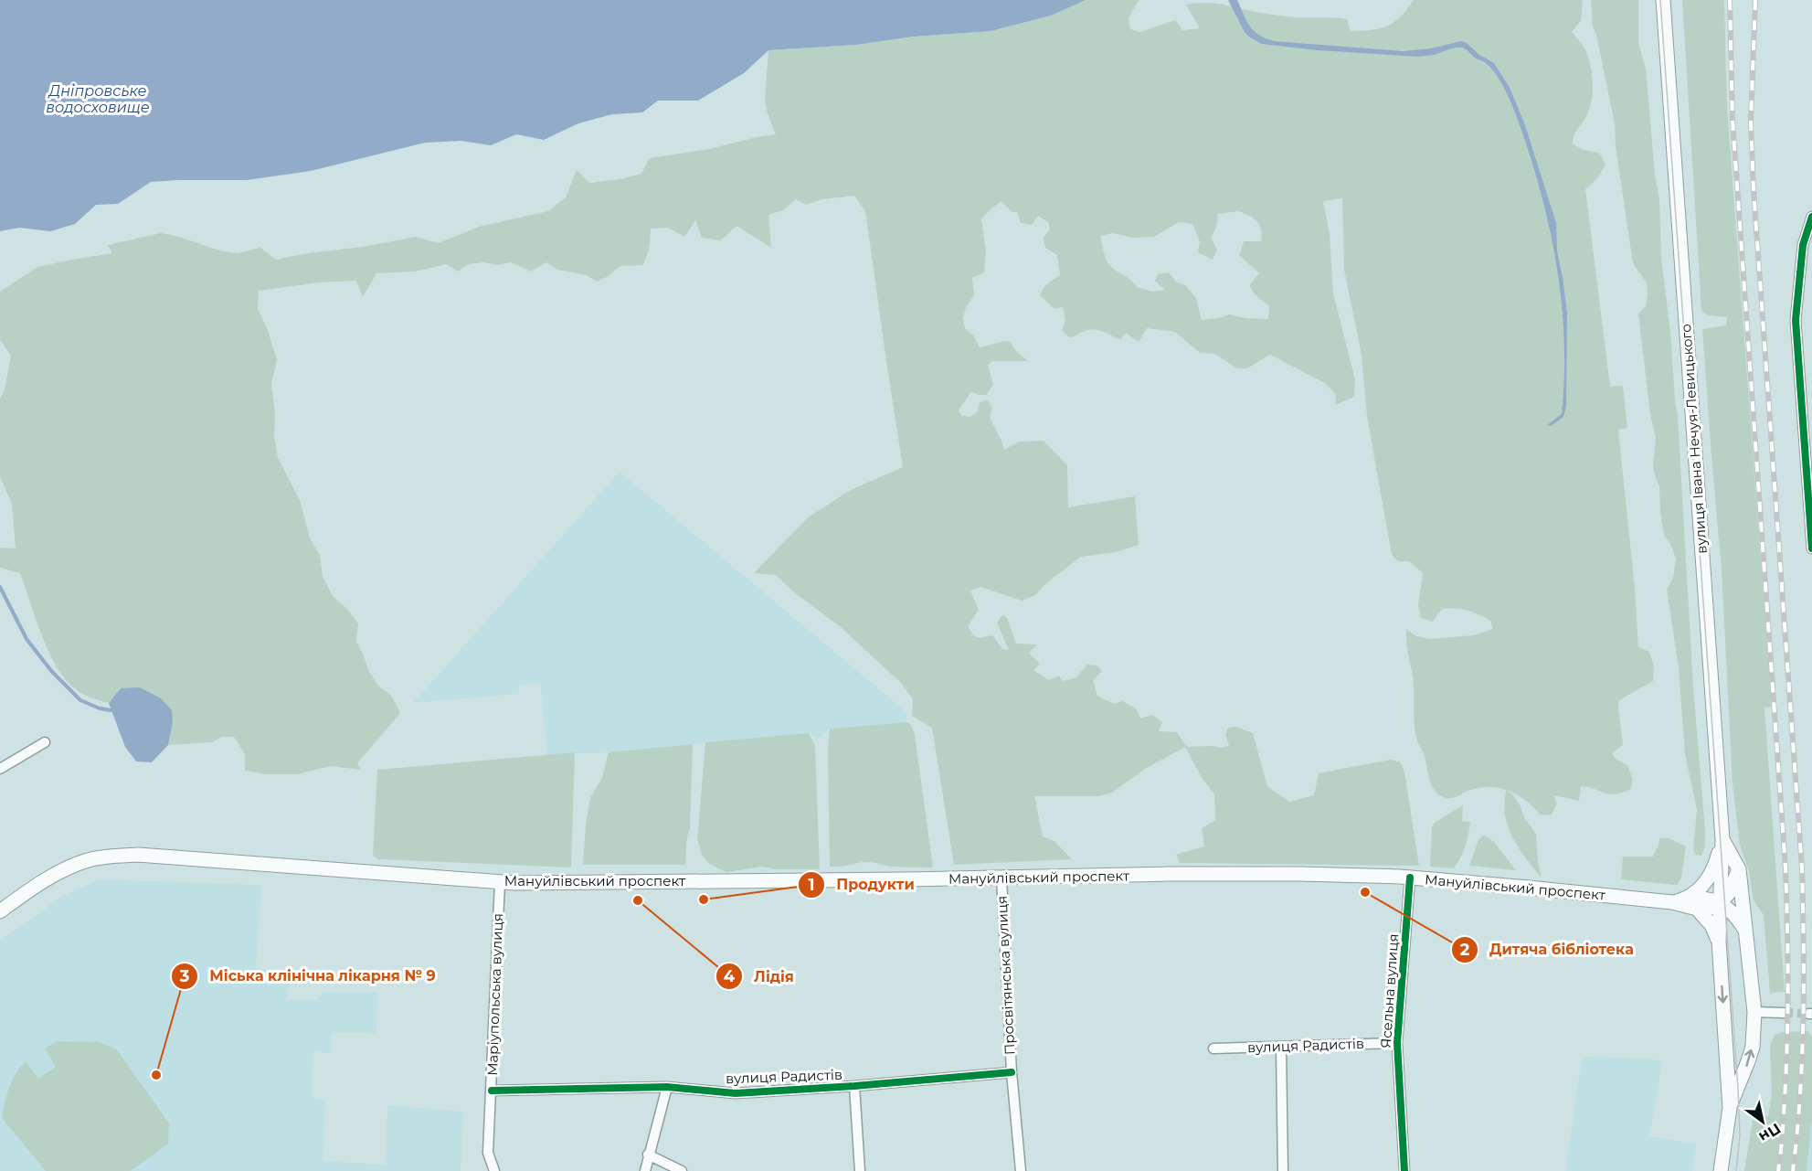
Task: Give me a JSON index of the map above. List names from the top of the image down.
{
  "streets": {
    "main road": ["вулиця Івана Нечуя-Левицького", "Мануйлівський проспект"],
    "street": [
      "Просвітянська вулиця",
      "Ясельна вулиця",
      "Маріупольська вулиця",
      "вулиця Радистів"
    ]
  },
  "crossings": [
    ["Мануйлівський проспект", "Просвітянська вулиця"],
    ["Мануйлівський проспект", "Ясельна вулиця"],
    ["Мануйлівський проспект", "Маріупольська вулиця"],
    ["Просвітянська вулиця", "вулиця Радистів"],
    ["Ясельна вулиця", "вулиця Радистів"],
    ["Маріупольська вулиця", "вулиця Радистів"]
  ],
  "water": ["Дніпровське водосховище"],
  "places": [
    "Дитяча бібліотека",
    "Продукти",
    "Лідія",
    "Міська клінічна лікарня № 9"
  ],
  "north": "bottom right"
}
